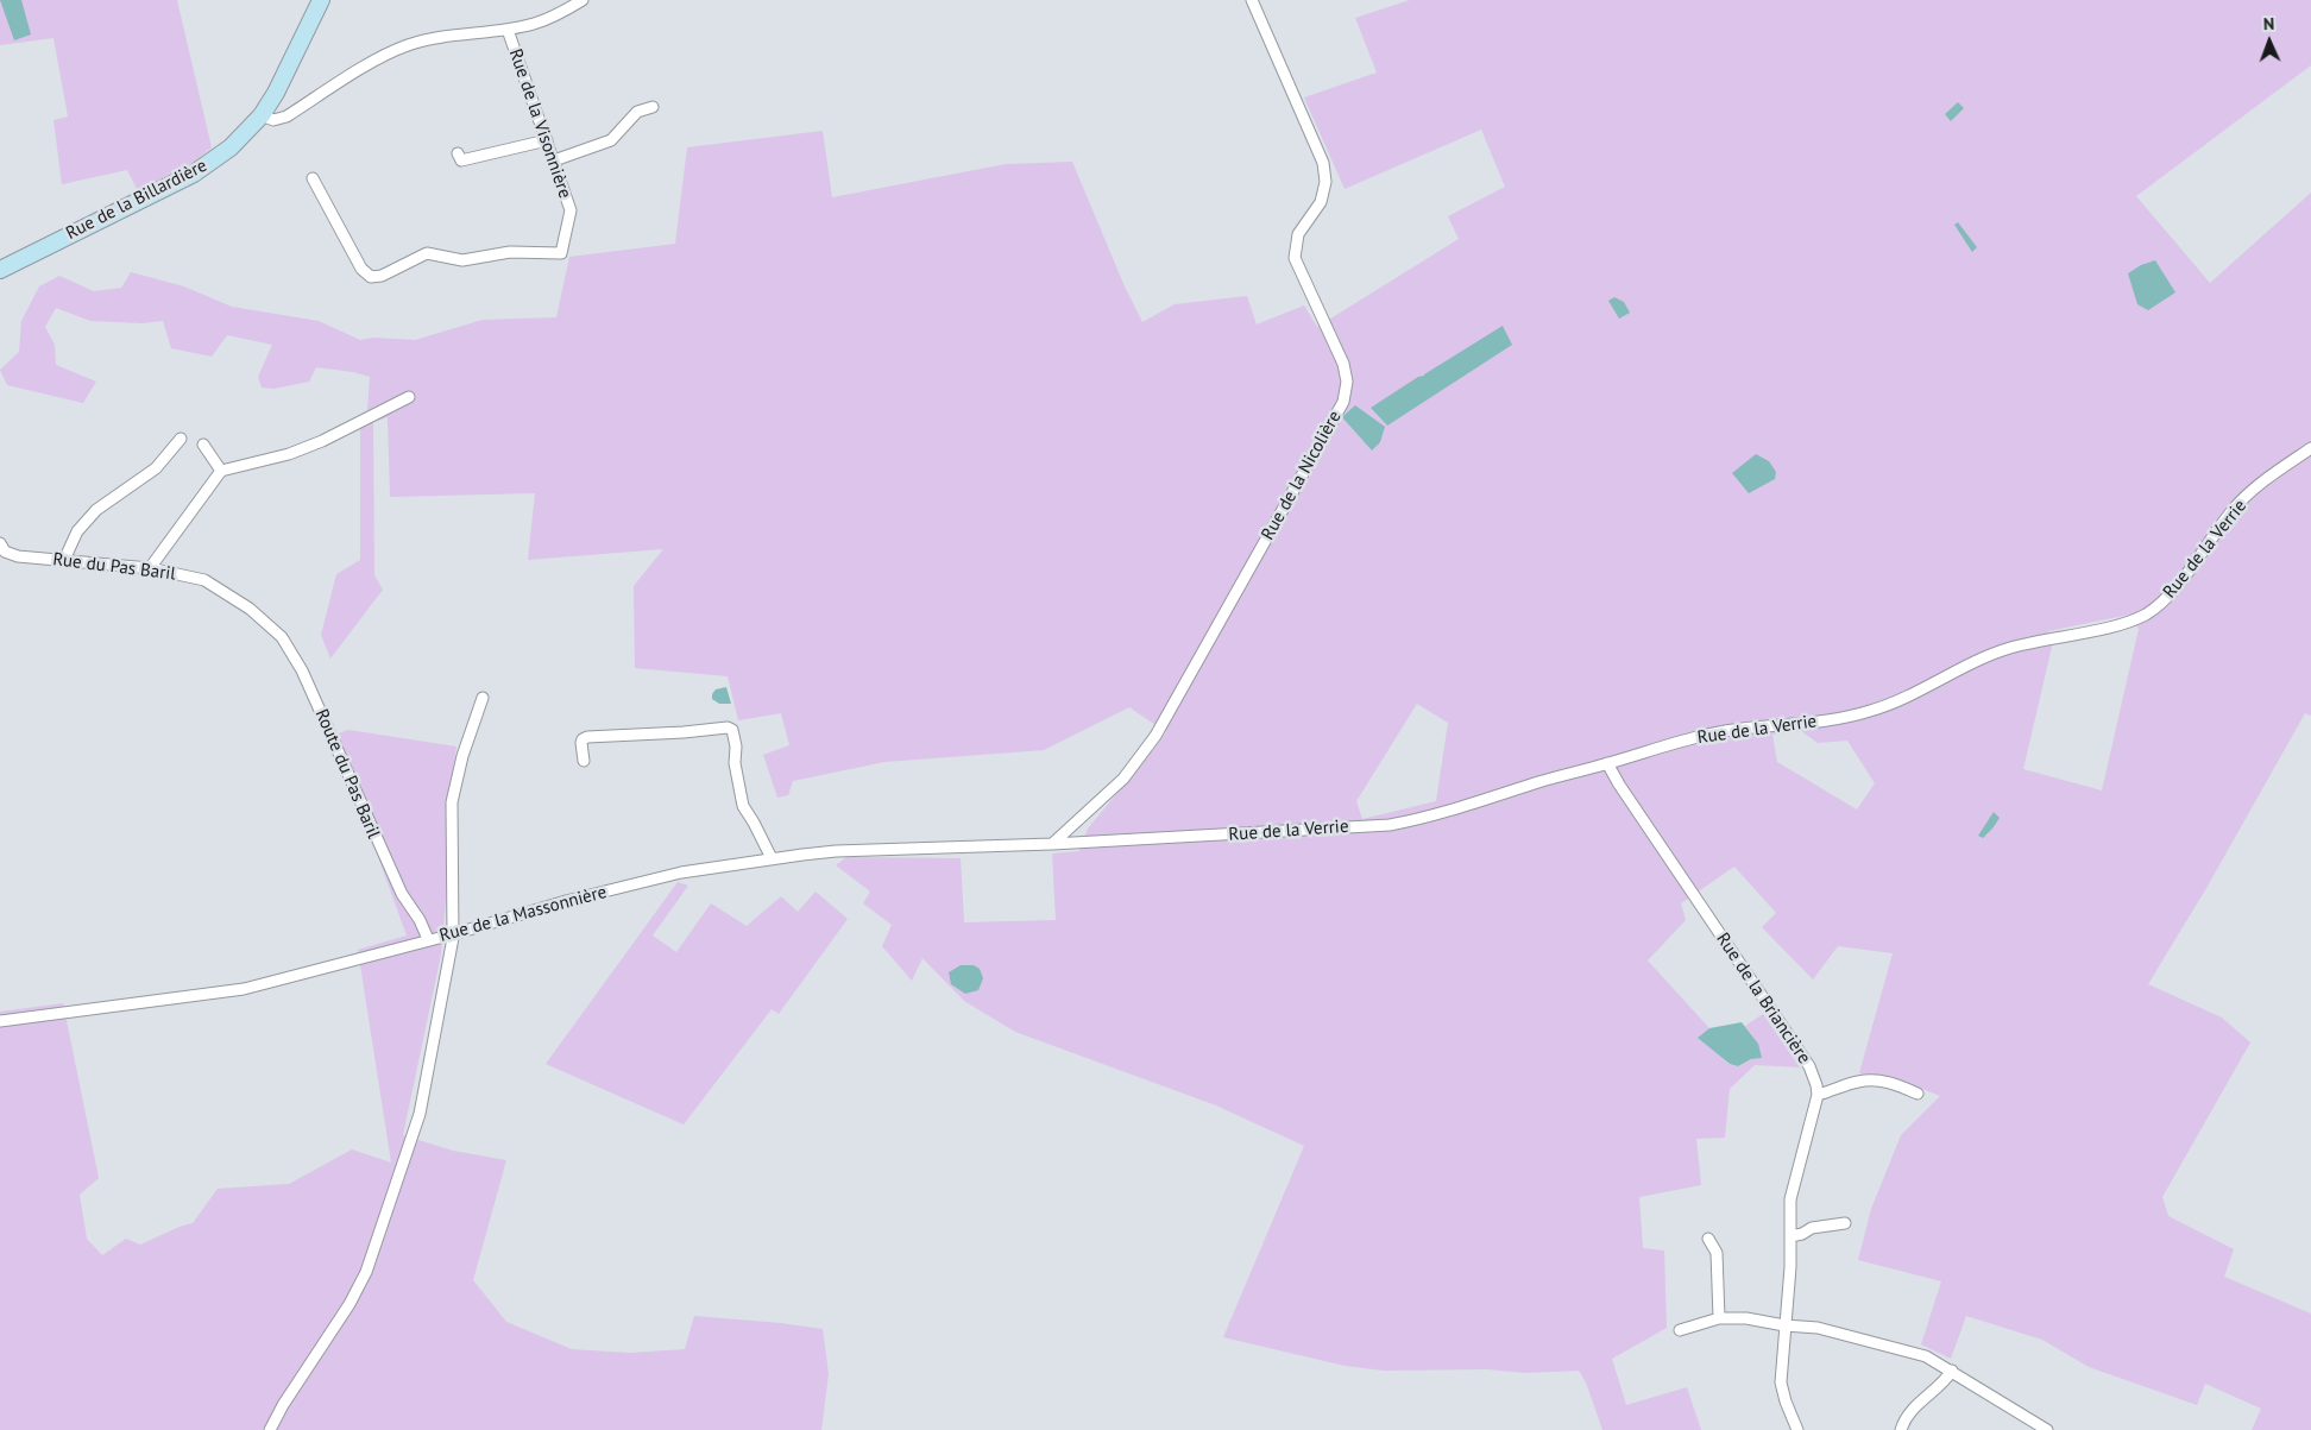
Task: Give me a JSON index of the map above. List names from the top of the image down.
{
  "streets": {
    "street": [
      "Rue de la Visonnière",
      "Rue de la Billardière",
      "Rue de la Nicolière",
      "Rue de la Verrie",
      "Rue du Pas Baril",
      "Route du Pas Baril",
      "Rue de la Massonnière",
      "Rue de la Briancière"
    ]
  },
  "crossings": [
    ["Rue de la Nicolière", "Rue de la Verrie"],
    ["Rue de la Nicolière", "Rue de la Massonnière"],
    ["Rue de la Verrie", "Rue de la Massonnière"],
    ["Rue de la Verrie", "Rue de la Briancière"],
    ["Rue du Pas Baril", "Route du Pas Baril"],
    ["Route du Pas Baril", "Rue de la Massonnière"]
  ],
  "north": "top"
}
